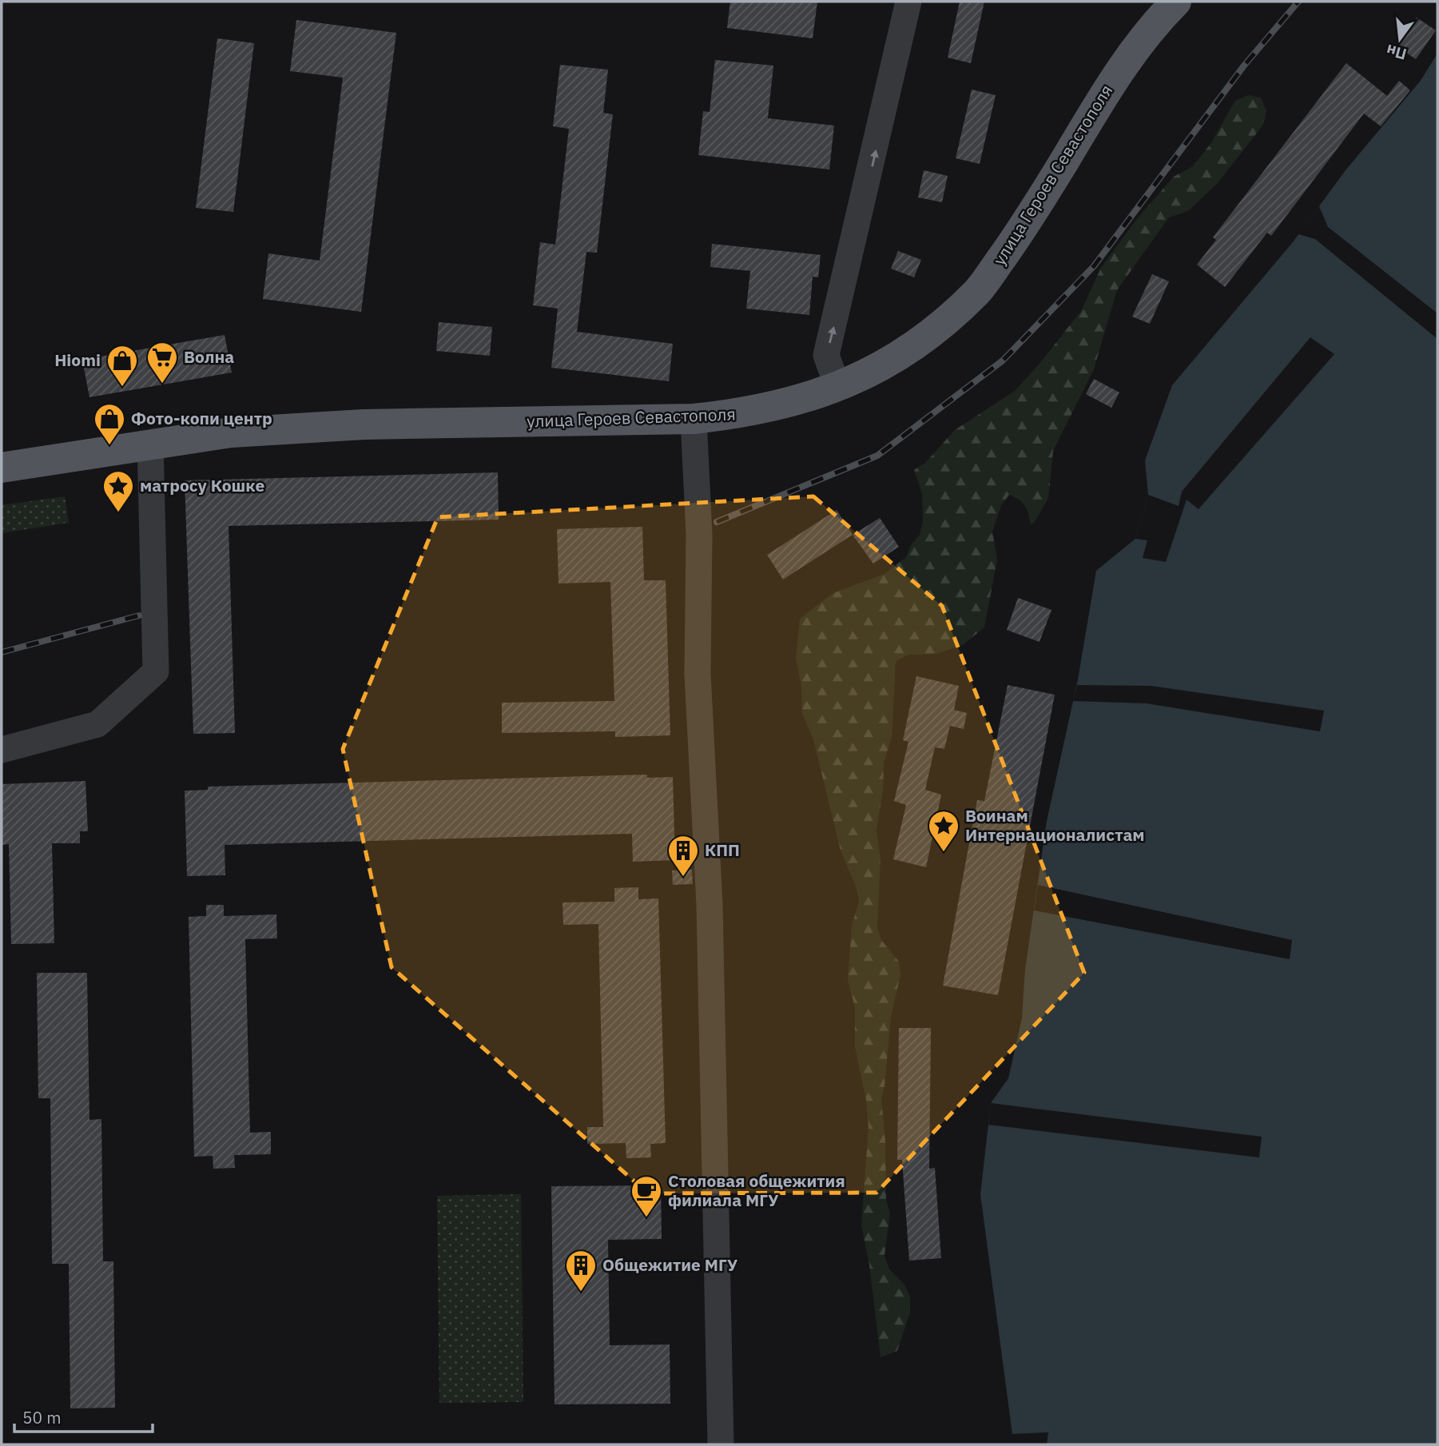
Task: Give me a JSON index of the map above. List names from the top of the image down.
{
  "streets": {
    "main road": ["улица Героев Севастополя"]
  },
  "places": {
    "supermarket": ["Волна"],
    "shop": ["Hiomi", "Фото-копи центр"],
    "place": ["матросу Кошке", "Воинам Интернационалистам"],
    "building": ["КПП", "Общежитие МГУ"],
    "cafe": ["Столовая общежития филиала МГУ"]
  },
  "scale_bar": "50 m",
  "north": "bottom"
}
